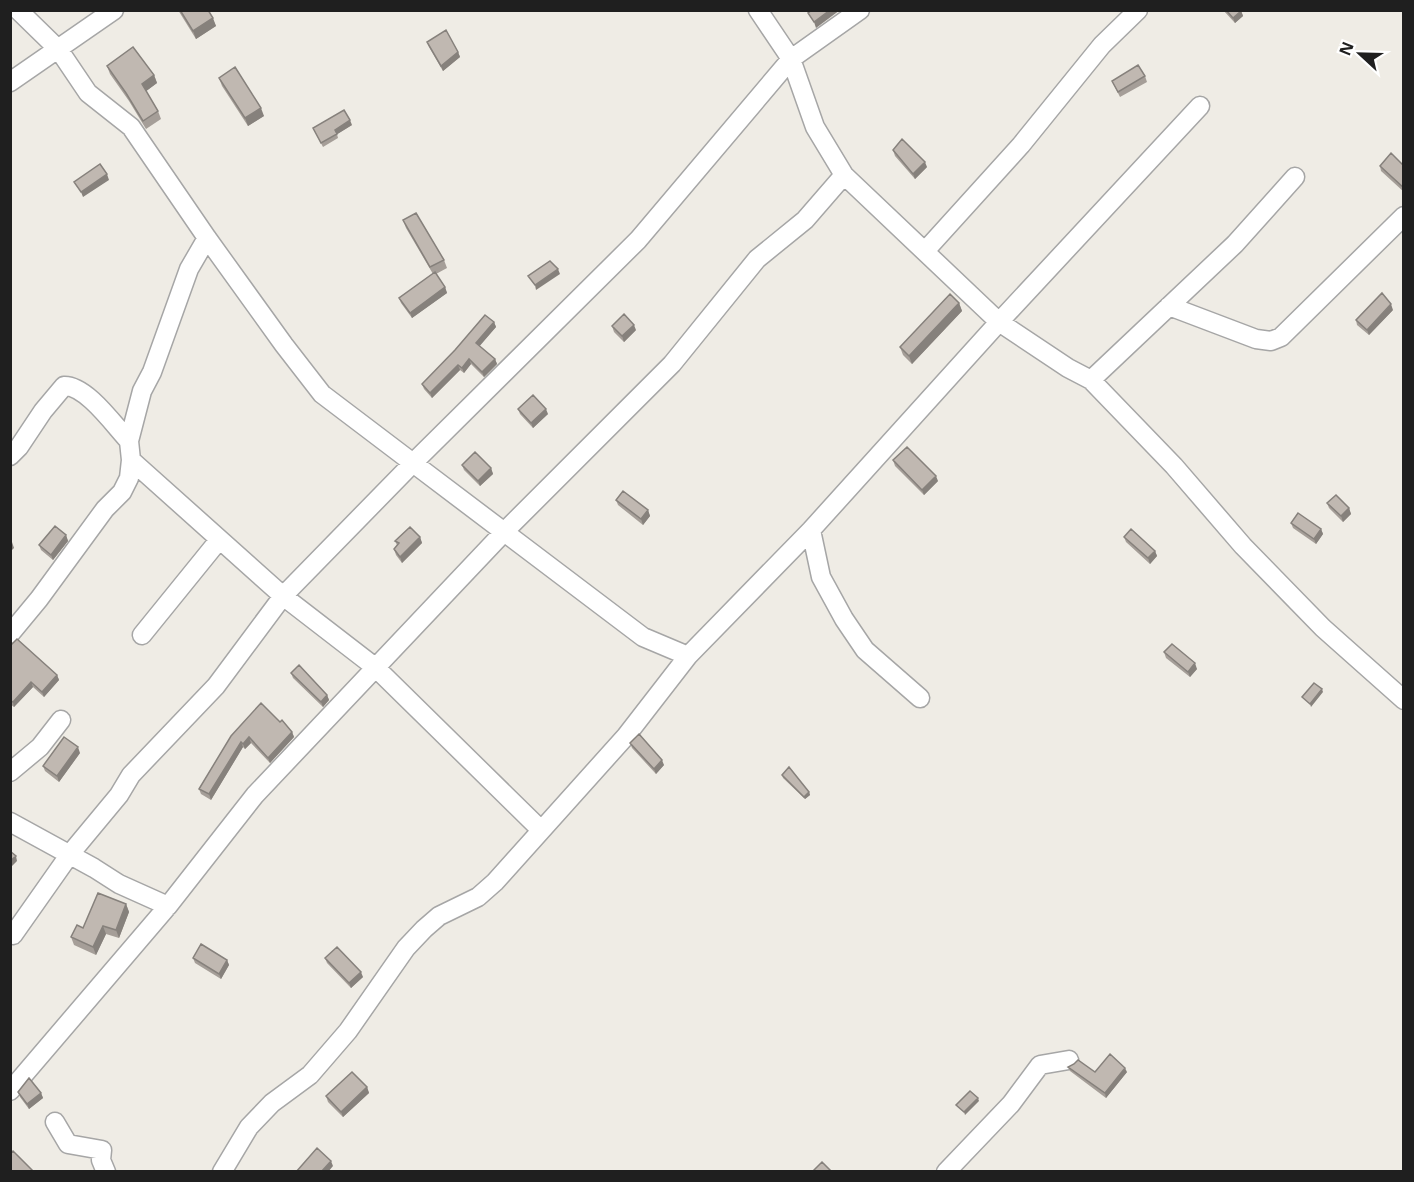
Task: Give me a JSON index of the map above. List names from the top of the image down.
{
  "north": "left"
}
